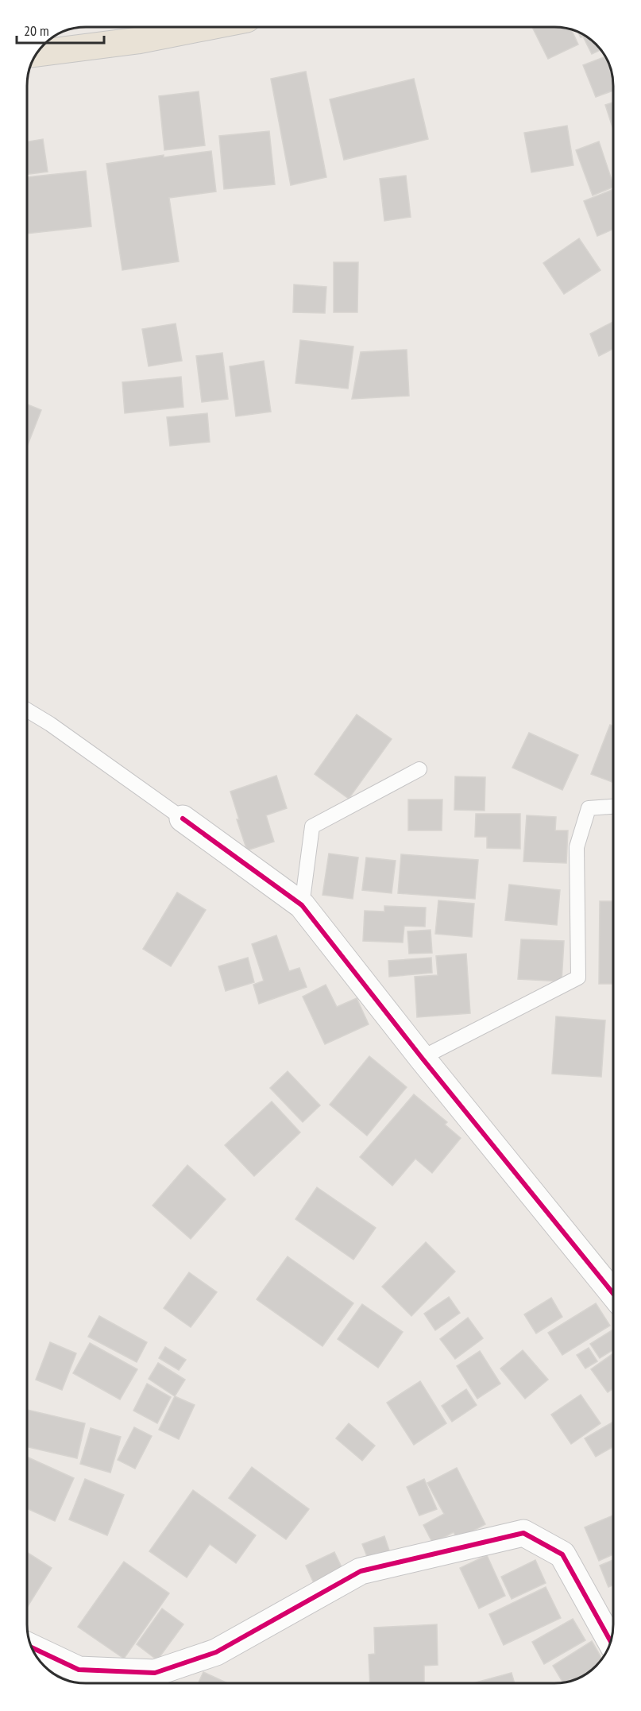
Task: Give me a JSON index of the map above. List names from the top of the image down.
{
  "scale_bar": "20 m"
}
